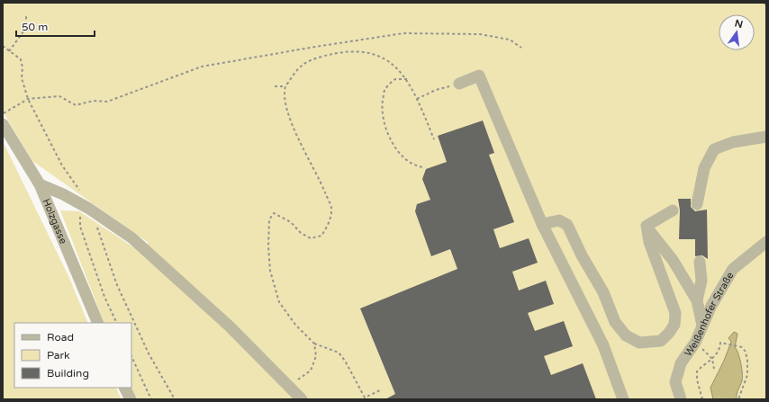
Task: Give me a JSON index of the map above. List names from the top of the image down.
{
  "streets": {
    "street": ["Holzgasse", "Weißenhofer Straße"]
  },
  "legend": ["Road", "Park", "Building"],
  "scale_bar": "50 m",
  "north": "top"
}
